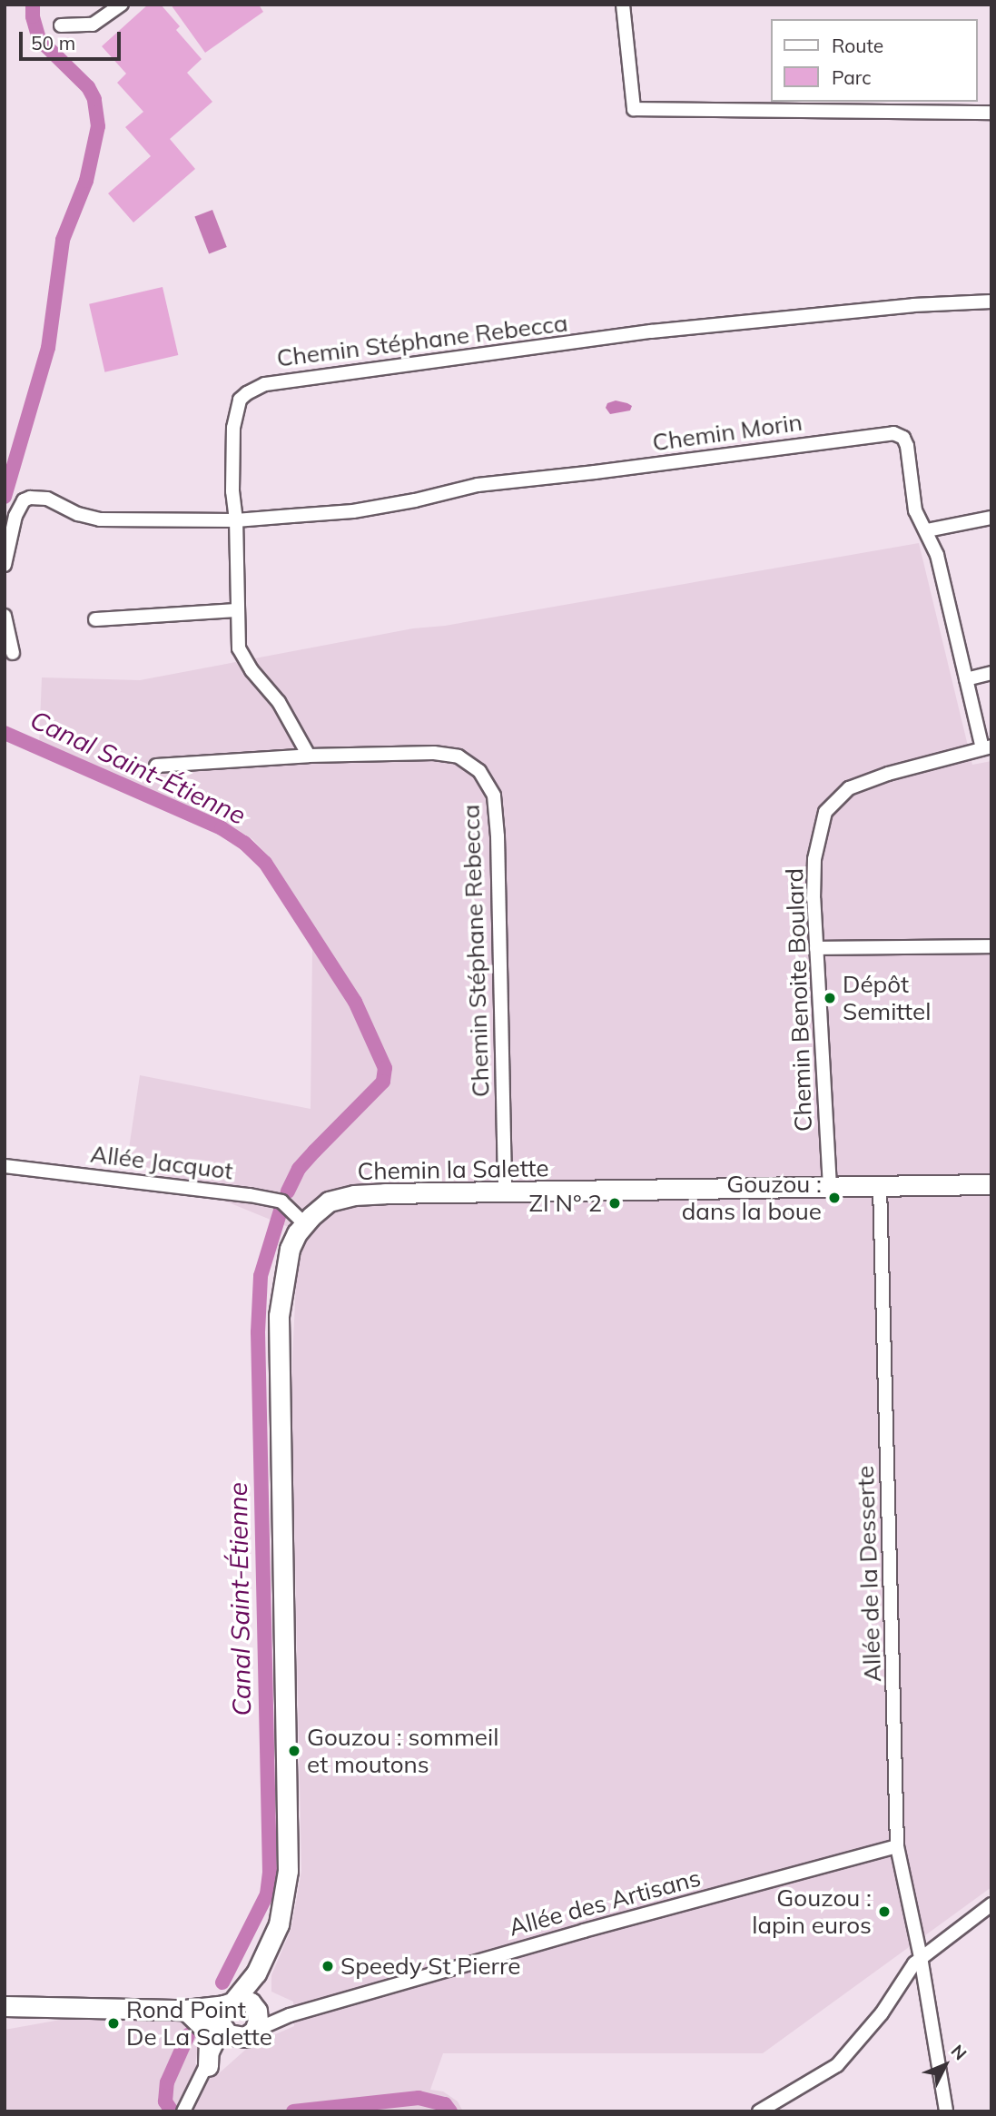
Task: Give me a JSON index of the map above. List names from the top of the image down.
{
  "streets": {
    "street": [
      "Chemin Stéphane Rebecca",
      "Chemin Morin",
      "Chemin Benoite Boulard",
      "Allée Jacquot",
      "Chemin la Salette",
      "Allée de la Desserte",
      "Allée des Artisans"
    ]
  },
  "crossings": [
    ["Chemin Stéphane Rebecca", "Chemin Morin"],
    ["Chemin Stéphane Rebecca", "Chemin la Salette"],
    ["Chemin Morin", "Chemin Benoite Boulard"],
    ["Chemin Benoite Boulard", "Chemin la Salette"],
    ["Allée Jacquot", "Chemin la Salette"],
    ["Chemin la Salette", "Allée de la Desserte"],
    ["Chemin la Salette", "Allée des Artisans"],
    ["Allée de la Desserte", "Allée des Artisans"]
  ],
  "water": ["Canal Saint-Étienne"],
  "places": [
    "Dépôt Semittel",
    "Gouzou : dans la boue",
    "ZI N° 2",
    "Gouzou : sommeil et moutons",
    "Gouzou : lapin euros",
    "Speedy St Pierre",
    "Rond Point De La Salette"
  ],
  "legend": ["Route", "Parc"],
  "scale_bar": "50 m",
  "north": "top right"
}
